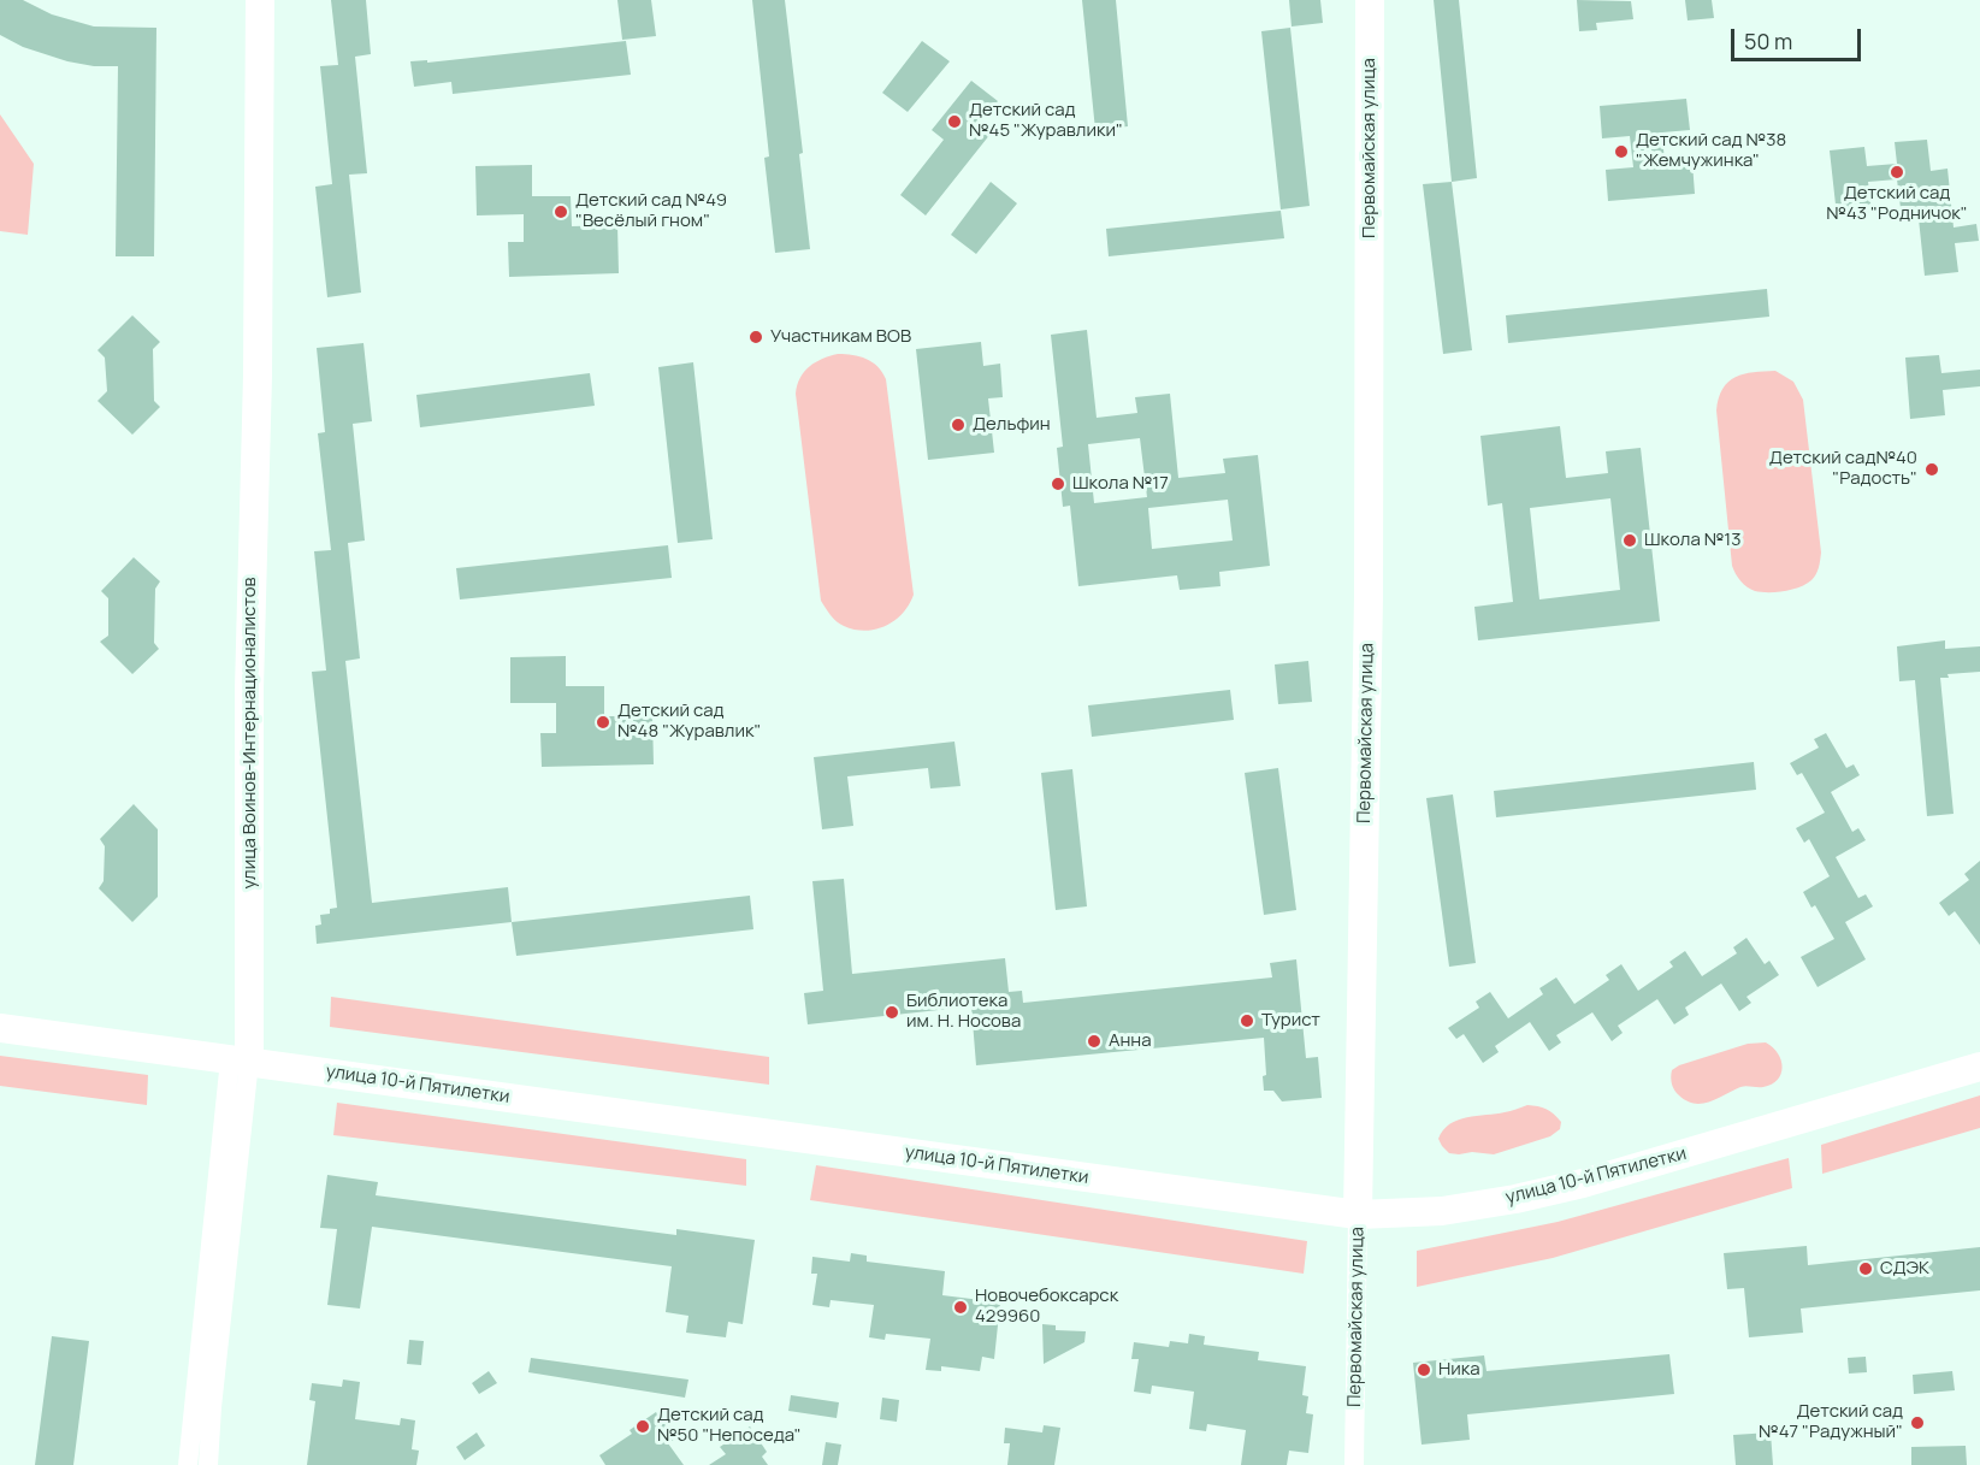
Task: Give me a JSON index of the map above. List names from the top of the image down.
{
  "streets": {
    "main road": ["Первомайская улица", "улица Воинов-Интернационалистов", "улица 10-й Пятилетки"]
  },
  "crossings": [
    ["Первомайская улица", "улица 10-й Пятилетки"],
    ["улица Воинов-Интернационалистов", "улица 10-й Пятилетки"]
  ],
  "places": [
    "Детский сад №45 \"Журавлики\"",
    "Детский сад №38 \"Жемчужинка\"",
    "Детский сад №43 \"Родничок\"",
    "Детский сад №49 \"Весёлый гном\"",
    "Участникам ВОВ",
    "Дельфин",
    "Детский сад№40 \"Радость\"",
    "Школа №17",
    "Школа №13",
    "Детский сад №48 \"Журавлик\"",
    "Библиотека им. Н. Носова",
    "Турист",
    "Анна",
    "СДЭК",
    "Новочебоксарск 429960",
    "Ника",
    "Детский сад №47 \"Радужный\"",
    "Детский сад №50 \"Непоседа\""
  ],
  "scale_bar": "50 m"
}
